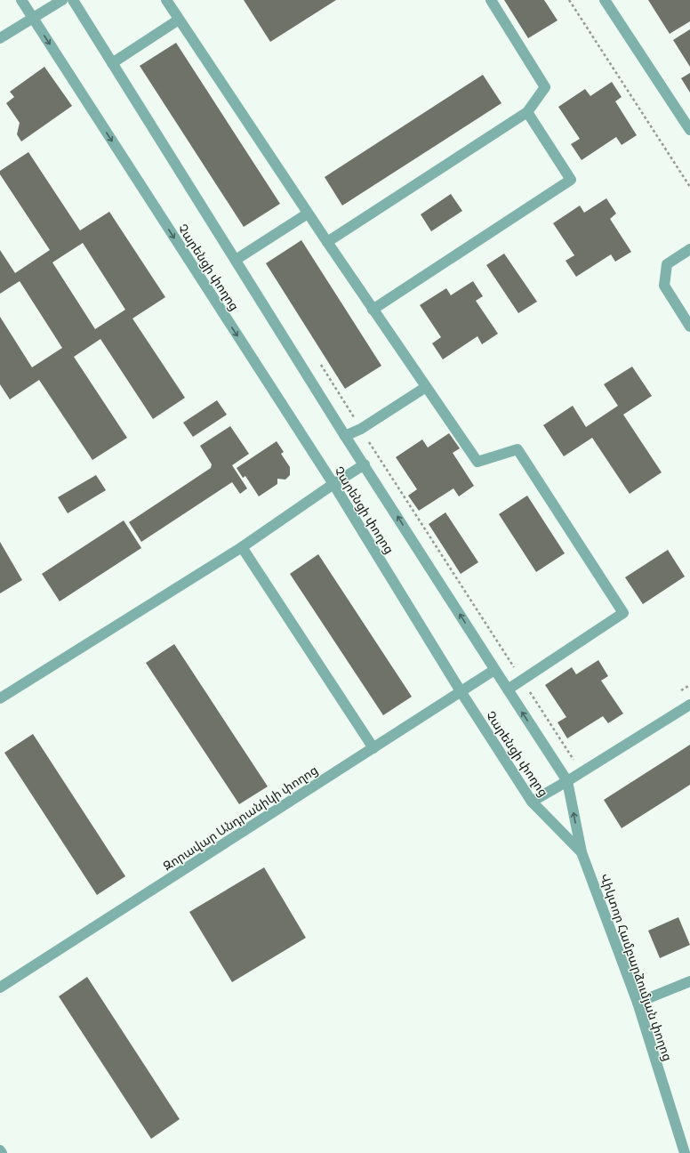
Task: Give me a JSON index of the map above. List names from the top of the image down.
{
  "streets": {
    "street": ["Չարենցի փողոց", "Զորավար Անդրանիկի փողոց", "Վիկտոր Համբարձումյան փողոց"]
  },
  "crossings": [
    ["Չարենցի փողոց", "Զորավար Անդրանիկի փողոց"],
    ["Չարենցի փողոց", "Վիկտոր Համբարձումյան փողոց"]
  ]
}
